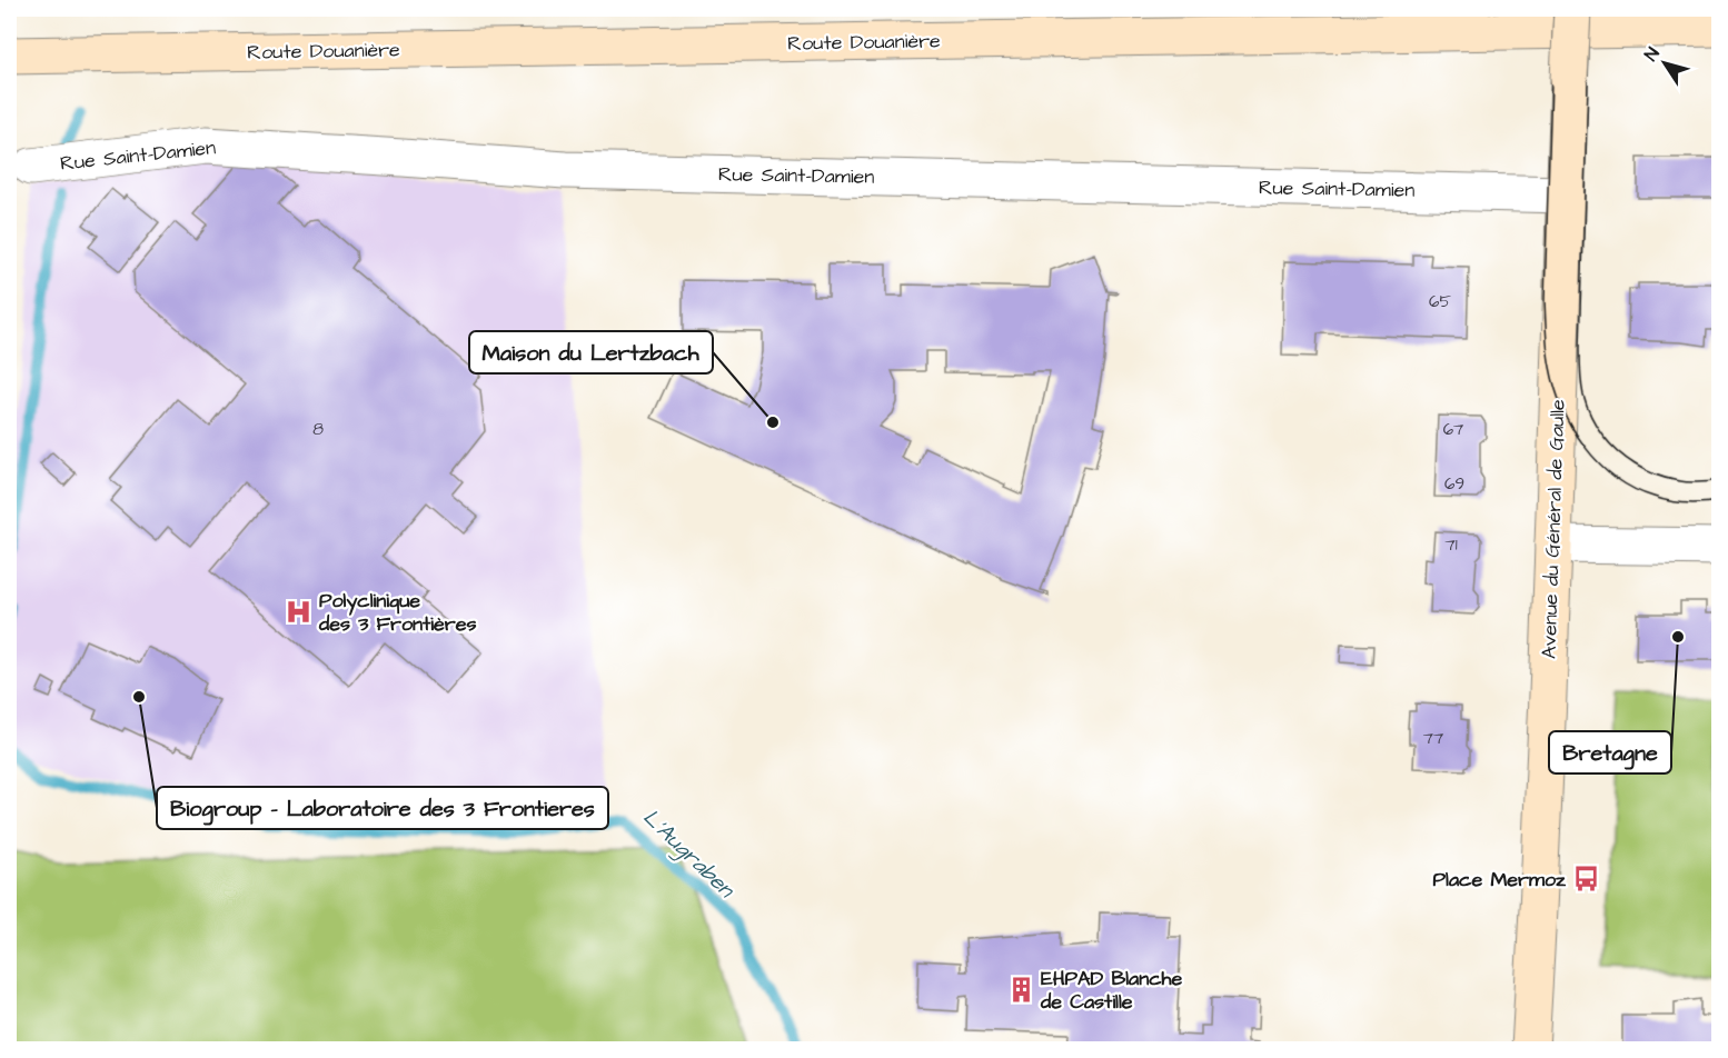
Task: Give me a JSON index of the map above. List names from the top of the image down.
{
  "streets": {
    "main road": ["Route Douanière", "Avenue du Général de Gaulle"],
    "street": ["Rue Saint-Damien"]
  },
  "crossings": [
    ["Rue Saint-Damien", "Avenue du Général de Gaulle"]
  ],
  "water": ["L'Augraben"],
  "places": {
    "other": ["Maison du Lertzbach", "Bretagne", "Biogroup - Laboratoire des 3 Frontieres"],
    "hospital": ["Polyclinique des 3 Frontières"],
    "bus stop": ["Place Mermoz"],
    "building": ["EHPAD Blanche de Castille"]
  },
  "house_numbers": [
    "65",
    "8",
    "67",
    "69",
    "71",
    "77"
  ],
  "north": "top left"
}
